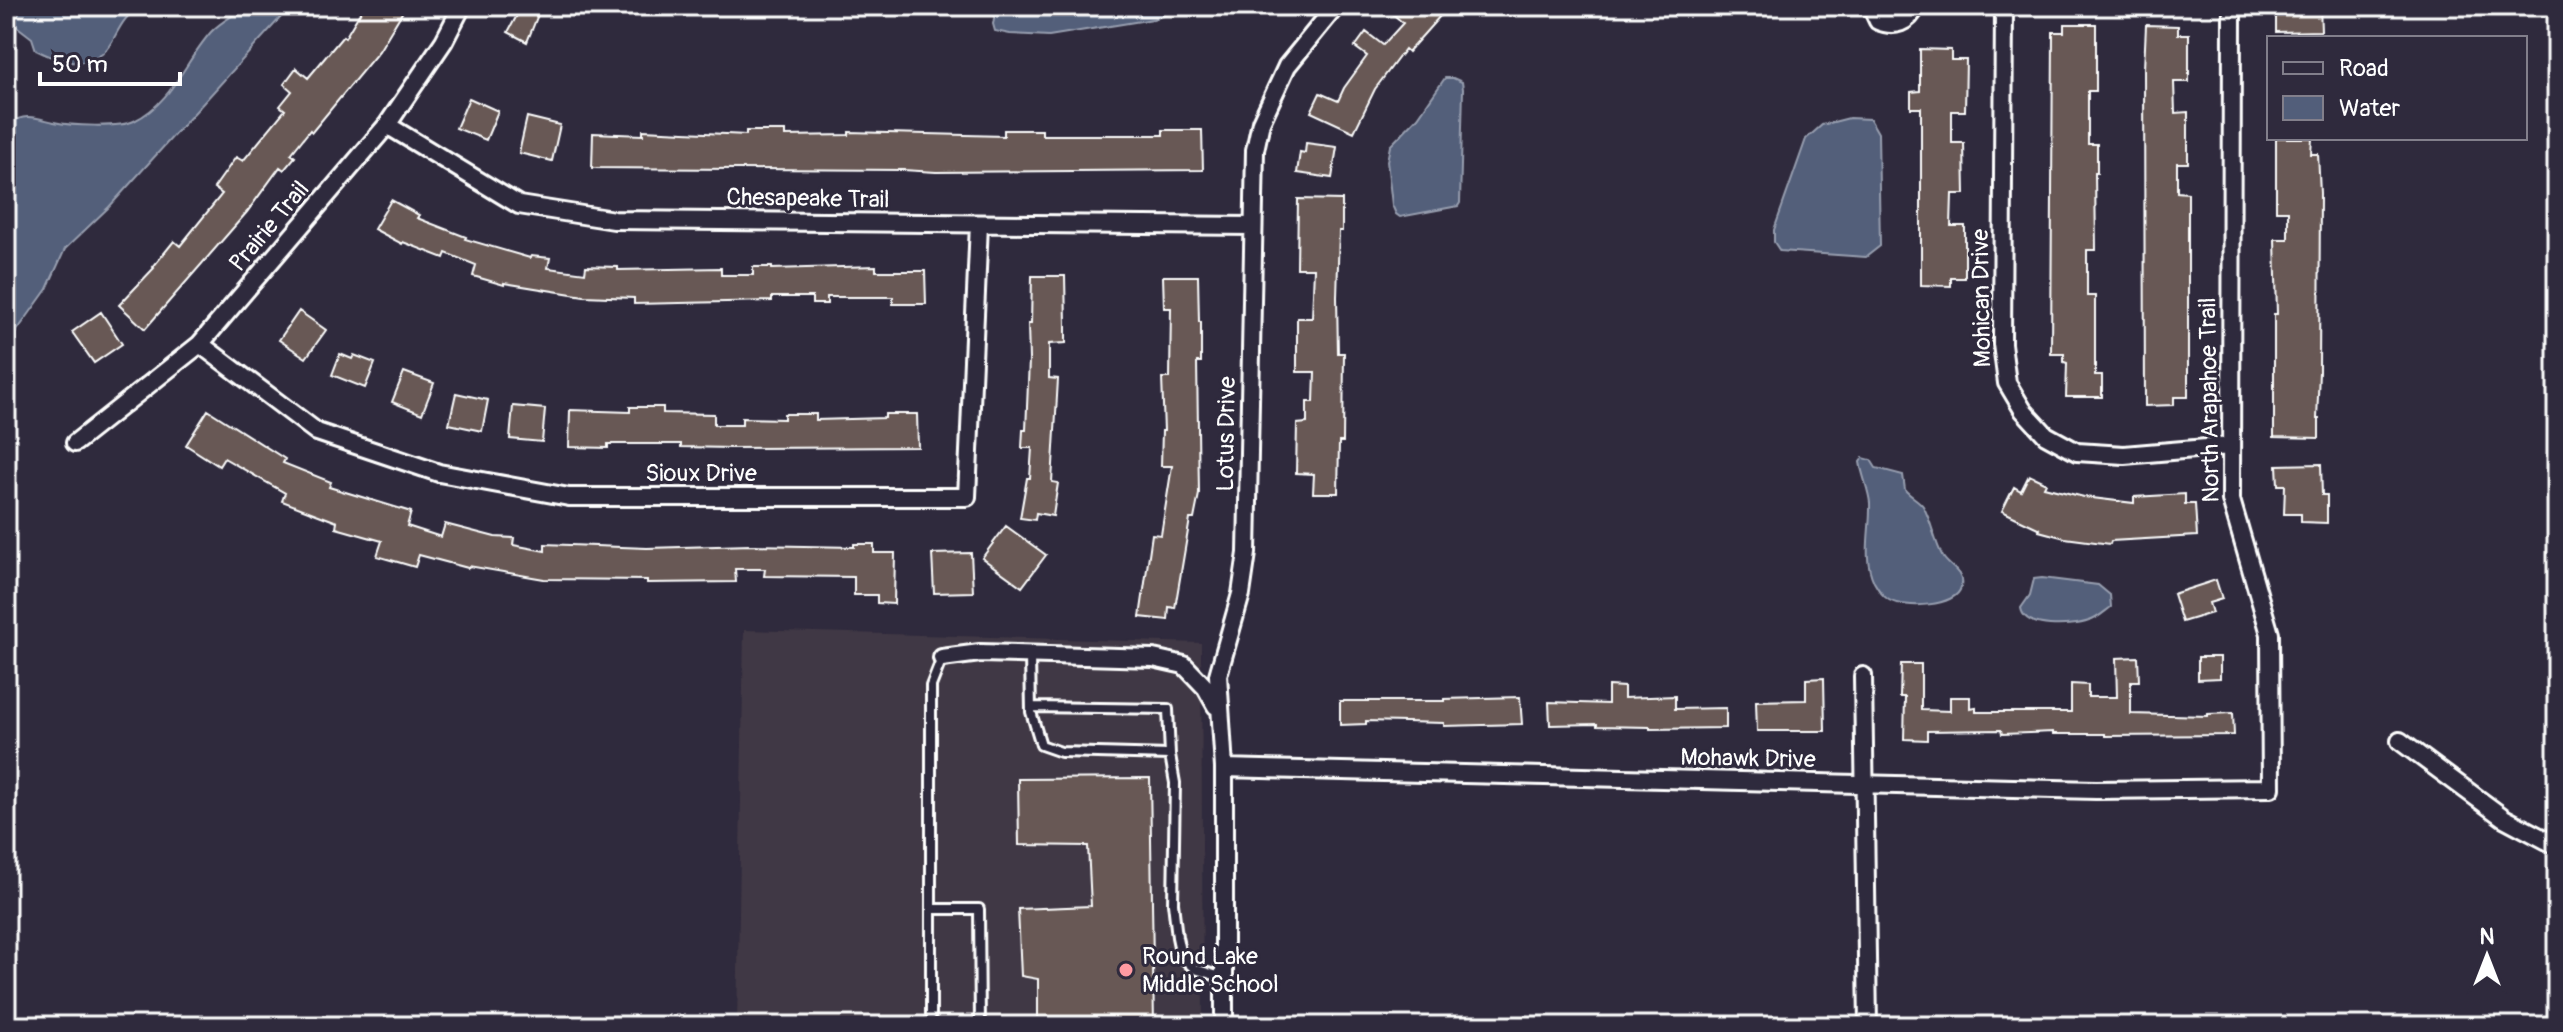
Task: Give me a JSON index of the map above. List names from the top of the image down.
{
  "streets": {
    "street": [
      "Chesapeake Trail",
      "Prairie Trail",
      "Mohican Drive",
      "North Arapahoe Trail",
      "Lotus Drive",
      "Sioux Drive",
      "Mohawk Drive"
    ]
  },
  "crossings": [
    ["Chesapeake Trail", "Prairie Trail"],
    ["Chesapeake Trail", "Lotus Drive"],
    ["Chesapeake Trail", "Sioux Drive"],
    ["Prairie Trail", "Sioux Drive"],
    ["Mohican Drive", "North Arapahoe Trail"],
    ["North Arapahoe Trail", "Mohawk Drive"],
    ["Lotus Drive", "Mohawk Drive"]
  ],
  "places": ["Round Lake Middle School"],
  "legend": ["Road", "Water"],
  "scale_bar": "50 m",
  "north": "top"
}
